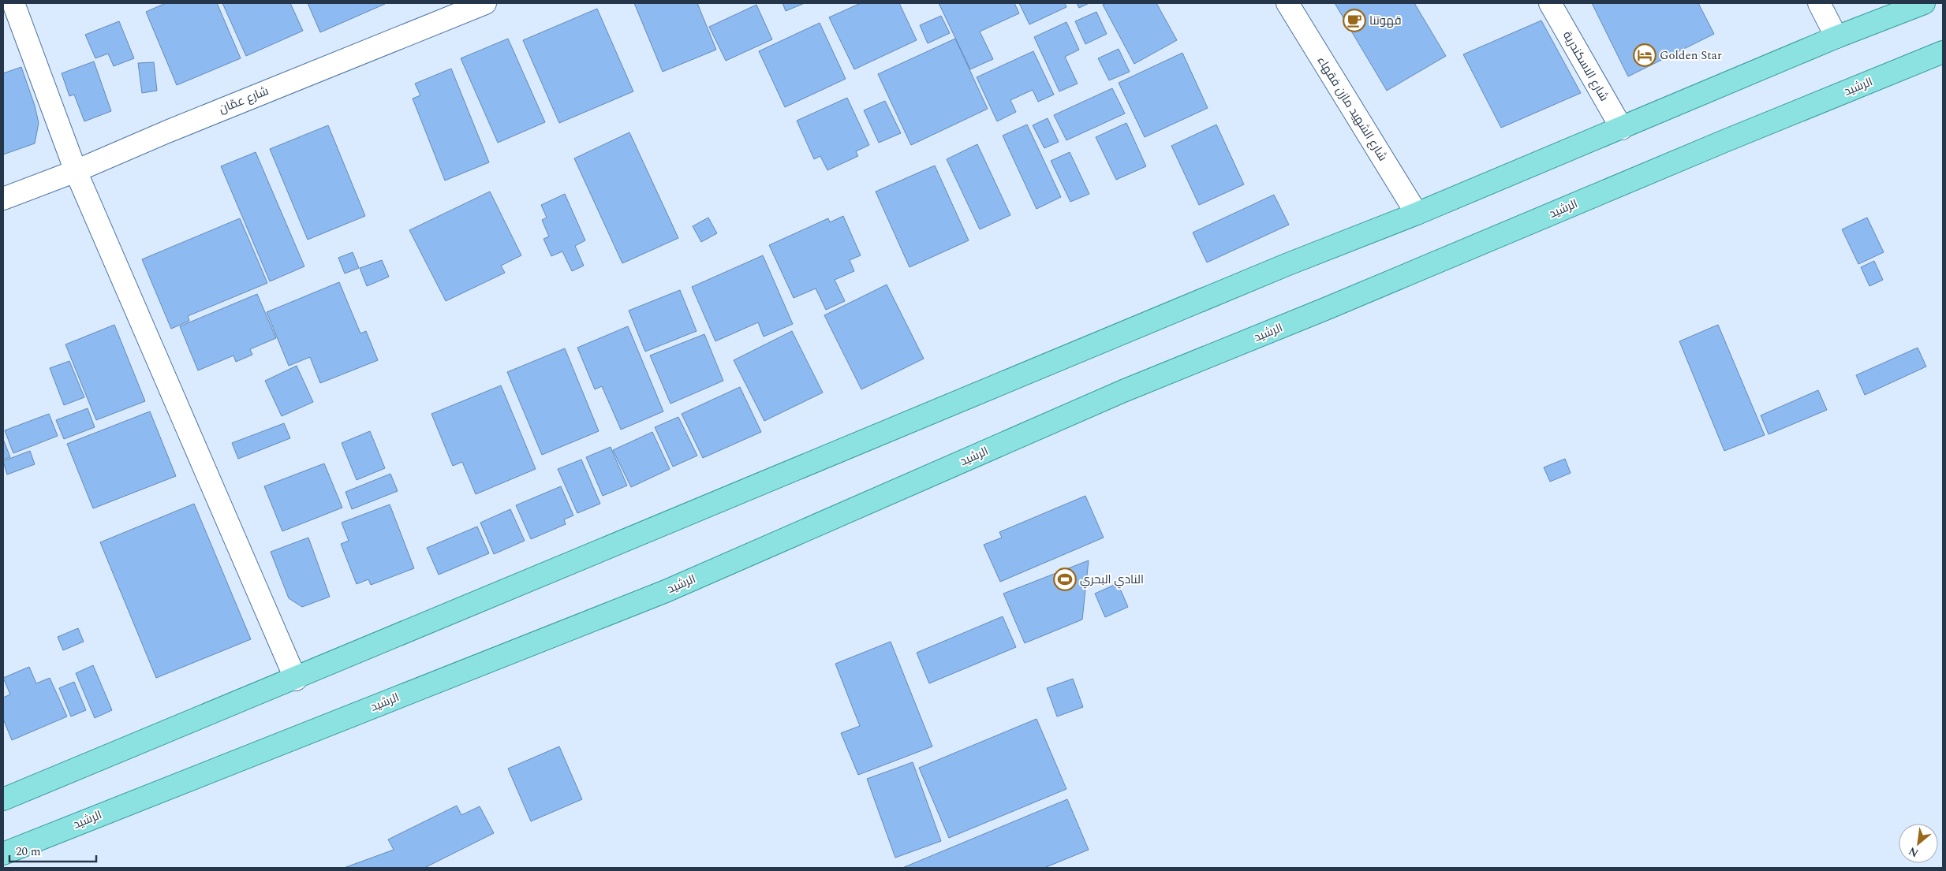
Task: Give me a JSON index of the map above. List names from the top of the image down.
{
  "streets": {
    "main road": ["الرشيد"],
    "street": ["شارع الاسكندرية", "شارع عمّان", "شارع الشهيد مازن فقهاء"]
  },
  "places": {
    "cafe": ["قهوتنا"],
    "hotel": ["Golden Star"],
    "sports": ["النادي البحري"]
  },
  "scale_bar": "20 m",
  "north": "bottom left"
}
